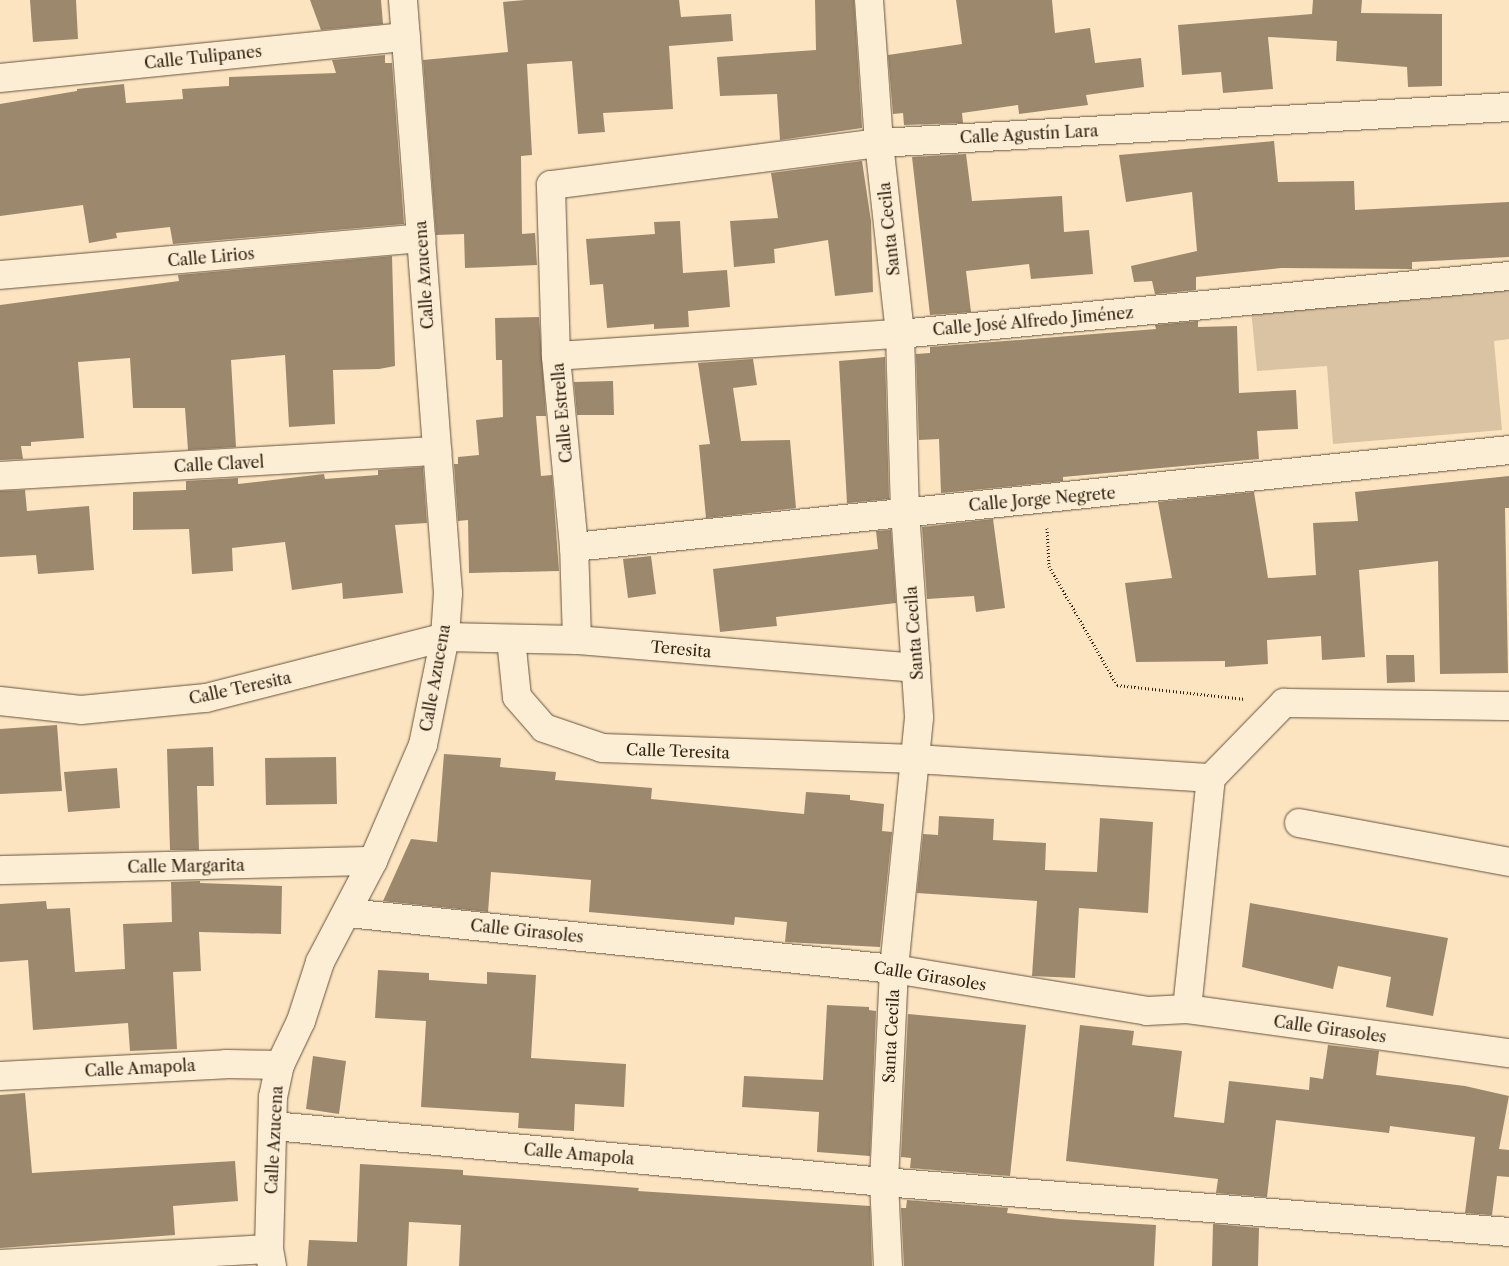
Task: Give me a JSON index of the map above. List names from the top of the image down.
{
  "streets": {
    "street": [
      "Calle Tulipanes",
      "Calle Agustín Lara",
      "Santa Cecila",
      "Calle Lirios",
      "Calle Azucena",
      "Calle José Alfredo Jiménez",
      "Calle Estrella",
      "Calle Clavel",
      "Calle Jorge Negrete",
      "Teresita",
      "Calle Teresita",
      "Calle Margarita",
      "Calle Girasoles",
      "Calle Amapola"
    ]
  },
  "crossings": [
    ["Calle Tulipanes", "Calle Azucena"],
    ["Calle Agustín Lara", "Santa Cecila"],
    ["Calle Agustín Lara", "Calle Estrella"],
    ["Santa Cecila", "Calle José Alfredo Jiménez"],
    ["Santa Cecila", "Calle Jorge Negrete"],
    ["Santa Cecila", "Teresita"],
    ["Santa Cecila", "Calle Teresita"],
    ["Santa Cecila", "Calle Girasoles"],
    ["Santa Cecila", "Calle Amapola"],
    ["Calle Lirios", "Calle Azucena"],
    ["Calle Azucena", "Calle Clavel"],
    ["Calle Azucena", "Teresita"],
    ["Calle Azucena", "Calle Teresita"],
    ["Calle Azucena", "Calle Margarita"],
    ["Calle Azucena", "Calle Girasoles"],
    ["Calle Azucena", "Calle Amapola"],
    ["Calle José Alfredo Jiménez", "Calle Estrella"],
    ["Calle Estrella", "Calle Jorge Negrete"],
    ["Calle Estrella", "Teresita"],
    ["Teresita", "Calle Teresita"]
  ]
}
